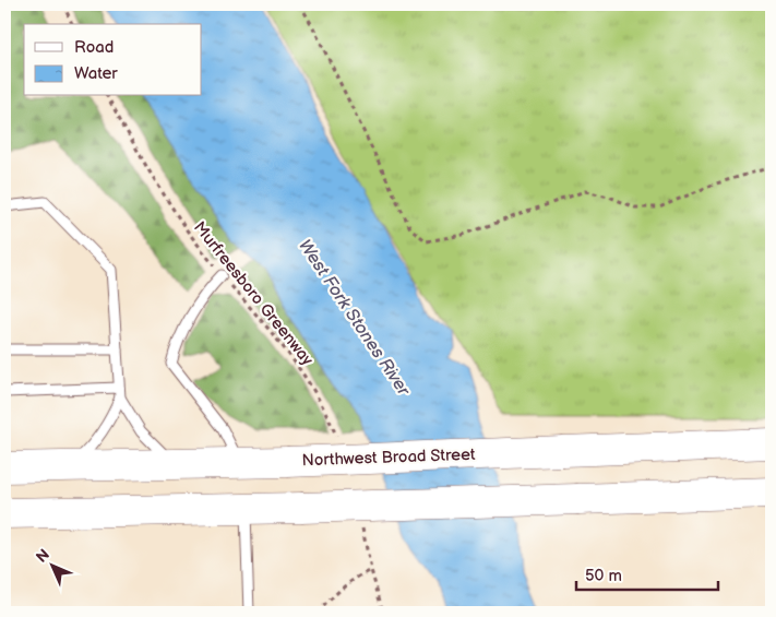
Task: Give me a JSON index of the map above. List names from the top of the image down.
{
  "streets": {
    "main road": ["Northwest Broad Street"],
    "path": ["Murfreesboro Greenway"]
  },
  "water": ["West Fork Stones River"],
  "legend": ["Road", "Water"],
  "scale_bar": "50 m",
  "north": "top left"
}
